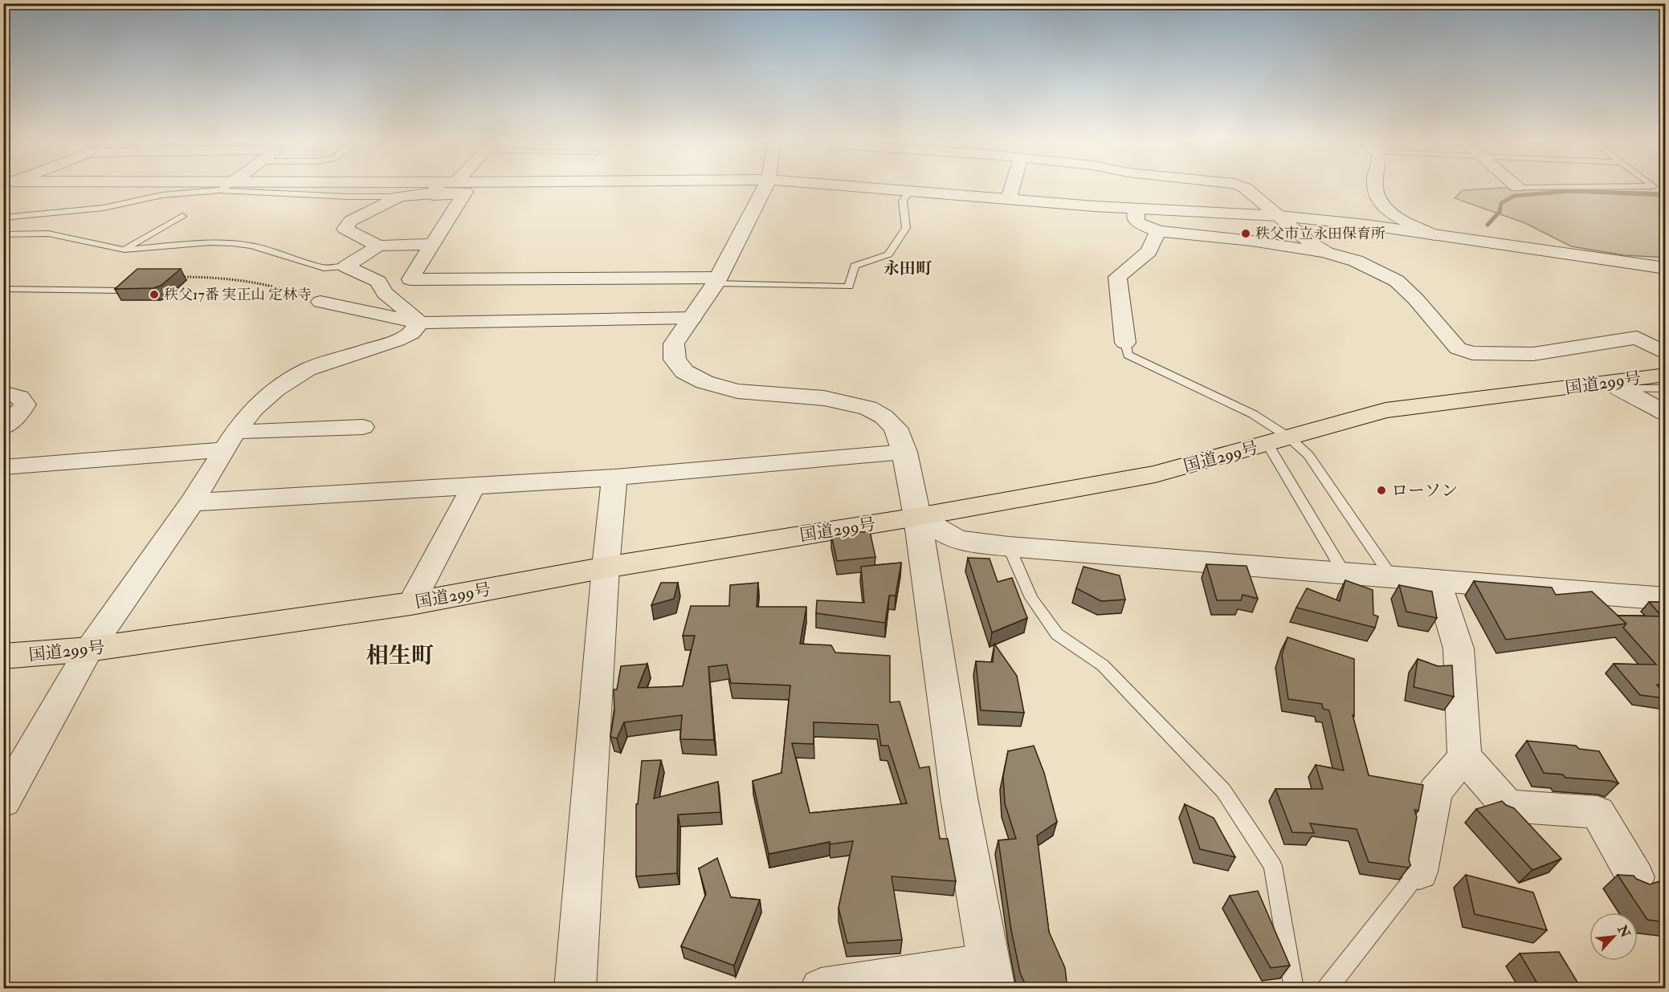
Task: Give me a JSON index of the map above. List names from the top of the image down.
{
  "streets": {
    "highway": ["国道299号"]
  },
  "districts": ["永田町", "相生町"],
  "places": ["秩父市立永田保育所", "秩父17番 実正山 定林寺", "ローソン"],
  "north": "top right"
}
